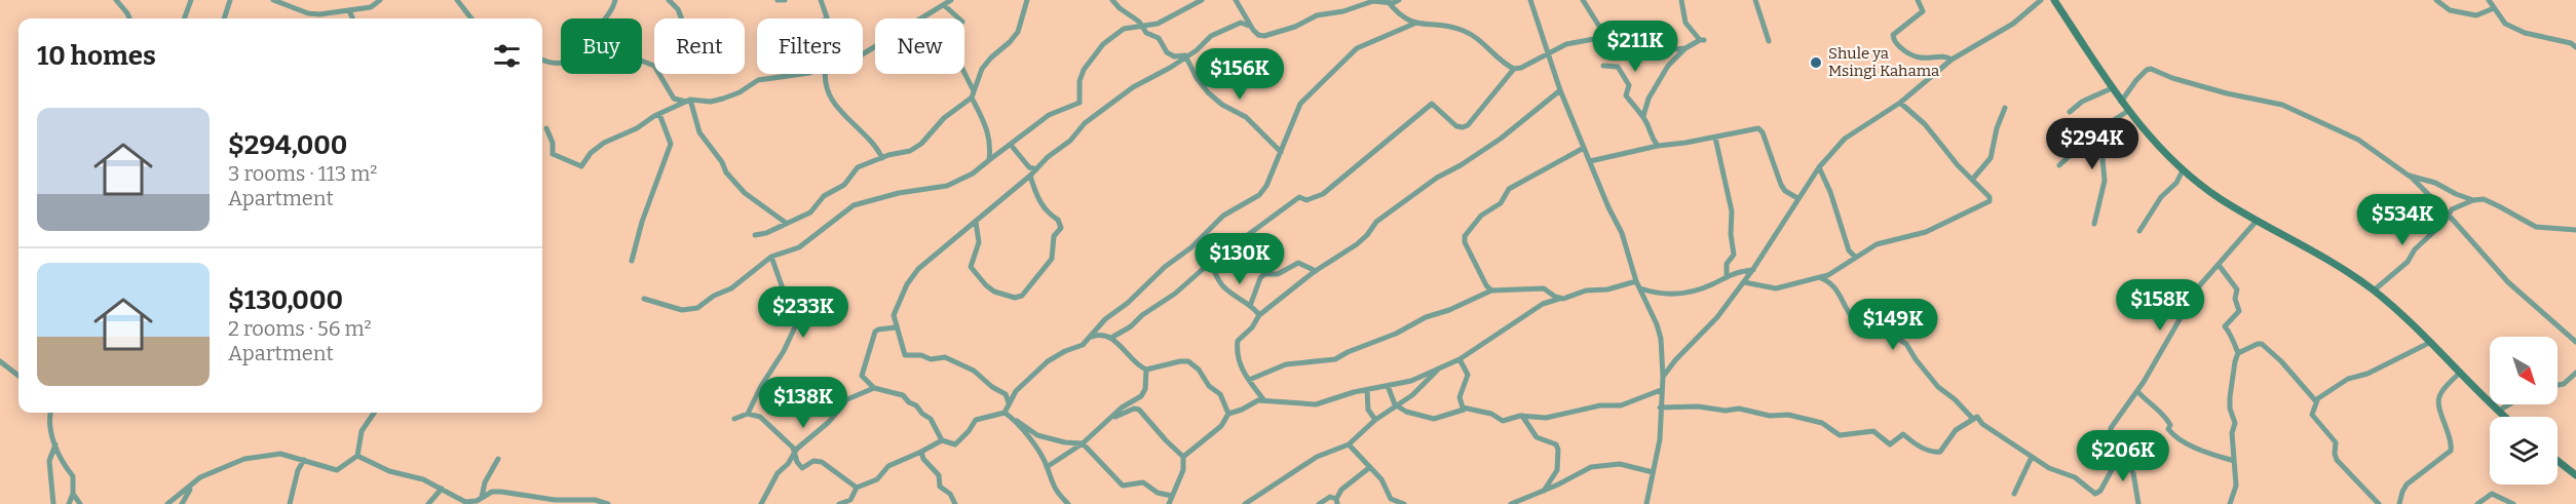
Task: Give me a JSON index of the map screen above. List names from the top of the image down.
{
  "places": ["Shule ya Msingi Kahama"],
  "north": "bottom right",
  "page": {
    "chip": [
      "Buy",
      "Rent",
      "Filters",
      "New"
    ],
    "heading": "10 homes",
    "price": [
      "$211K",
      "$156K",
      "$294K",
      "$534K",
      "$130K",
      "$158K",
      "$233K",
      "$149K",
      "$138K",
      "$206K"
    ],
    "list": [
      {
        "name": "$294,000",
        "note": "3 rooms · 113 m² · Apartment"
      },
      {
        "name": "$130,000",
        "note": "2 rooms · 56 m² · Apartment"
      }
    ]
  }
}
